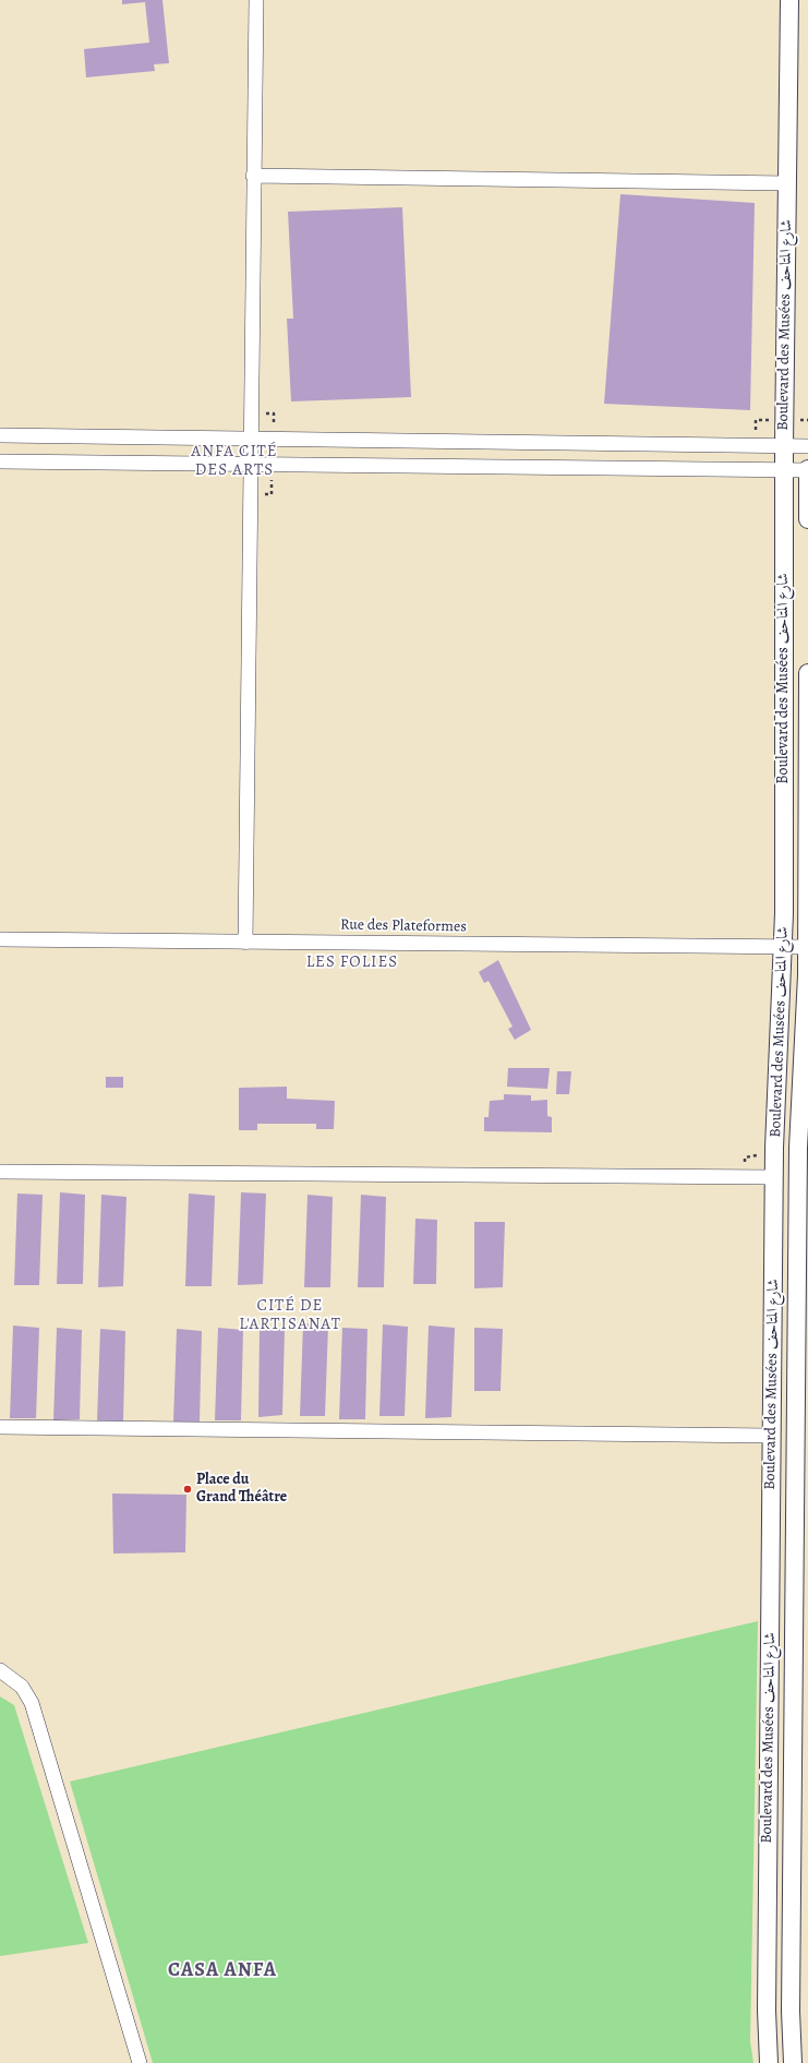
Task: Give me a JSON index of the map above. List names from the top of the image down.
{
  "streets": {
    "street": ["Boulevard des Musées شارع المتاحف", "Rue des Plateformes"]
  },
  "crossings": [
    ["Boulevard des Musées شارع المتاحف", "Rue des Plateformes"]
  ],
  "districts": [
    "ANFA CITÉ DES ARTS",
    "LES FOLIES",
    "CITÉ DE L'ARTISANAT",
    "CASA ANFA"
  ],
  "places": ["Place du Grand Théâtre"]
}
